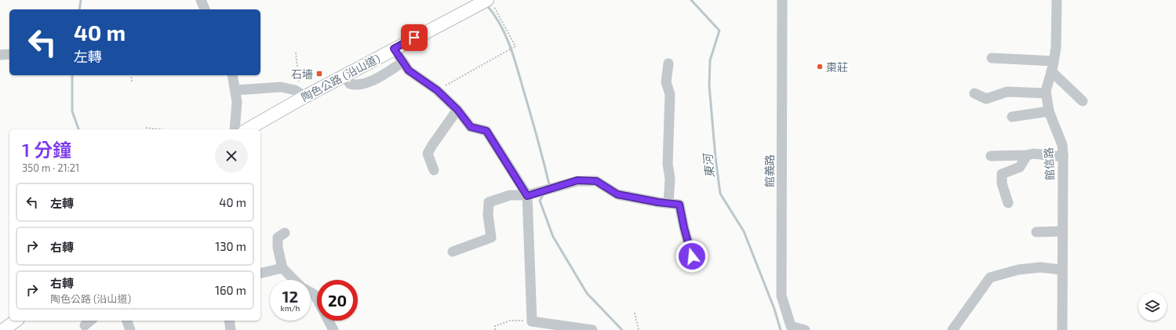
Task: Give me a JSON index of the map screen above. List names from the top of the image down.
{
  "streets": {
    "main road": ["陶色公路 (沿山道)"],
    "street": ["館信路", "館義路"]
  },
  "water": ["東河"],
  "places": {
    "other": ["棗莊"],
    "transit": ["石墻"]
  },
  "page": {
    "turn": ["40 m", "左轉"],
    "heading": ["1 分鐘", "350 m · 21:21"],
    "list": [
      {
        "name": "左轉",
        "value": "40 m"
      },
      {
        "name": "右轉",
        "value": "130 m"
      },
      {
        "name": "右轉",
        "note": "陶色公路 (沿山道)",
        "value": "160 m"
      }
    ],
    "speed": "12 km/h",
    "limit": "20"
  }
}
